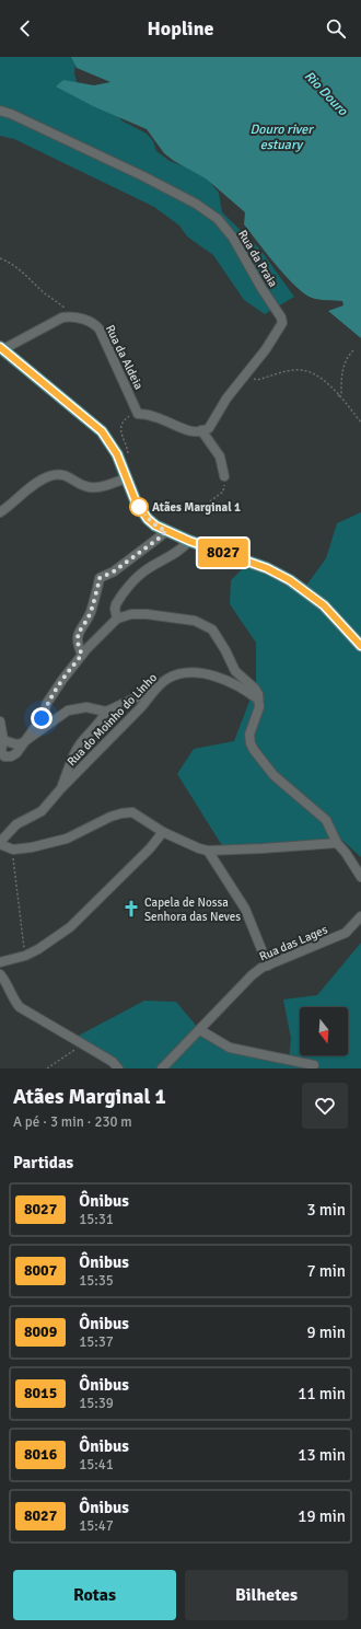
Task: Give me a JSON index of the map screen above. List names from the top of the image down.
{
  "streets": {
    "street": [
      "Rua da Praia",
      "Rua da Aldeia",
      "Rua do Moinho do Linho",
      "Rua das Lages"
    ]
  },
  "water": ["Rio Douro", "Douro river estuary"],
  "places": {
    "other": ["Atães Marginal 1"],
    "church": ["Capela de Nossa Senhora das Neves"]
  },
  "lines": ["bus line 8027"],
  "north": "bottom",
  "page": {
    "header": "Hopline",
    "on_map": "8027",
    "heading": [
      ["Atães Marginal 1", "A pé · 3 min · 230 m"],
      "Partidas"
    ],
    "list": [
      {
        "mark": "8027",
        "name": "Ônibus",
        "note": "15:31",
        "value": "3 min"
      },
      {
        "mark": "8007",
        "name": "Ônibus",
        "note": "15:35",
        "value": "7 min"
      },
      {
        "mark": "8009",
        "name": "Ônibus",
        "note": "15:37",
        "value": "9 min"
      },
      {
        "mark": "8015",
        "name": "Ônibus",
        "note": "15:39",
        "value": "11 min"
      },
      {
        "mark": "8016",
        "name": "Ônibus",
        "note": "15:41",
        "value": "13 min"
      },
      {
        "mark": "8027",
        "name": "Ônibus",
        "note": "15:47",
        "value": "19 min"
      }
    ],
    "buttons": ["Rotas", "Bilhetes"]
  }
}
